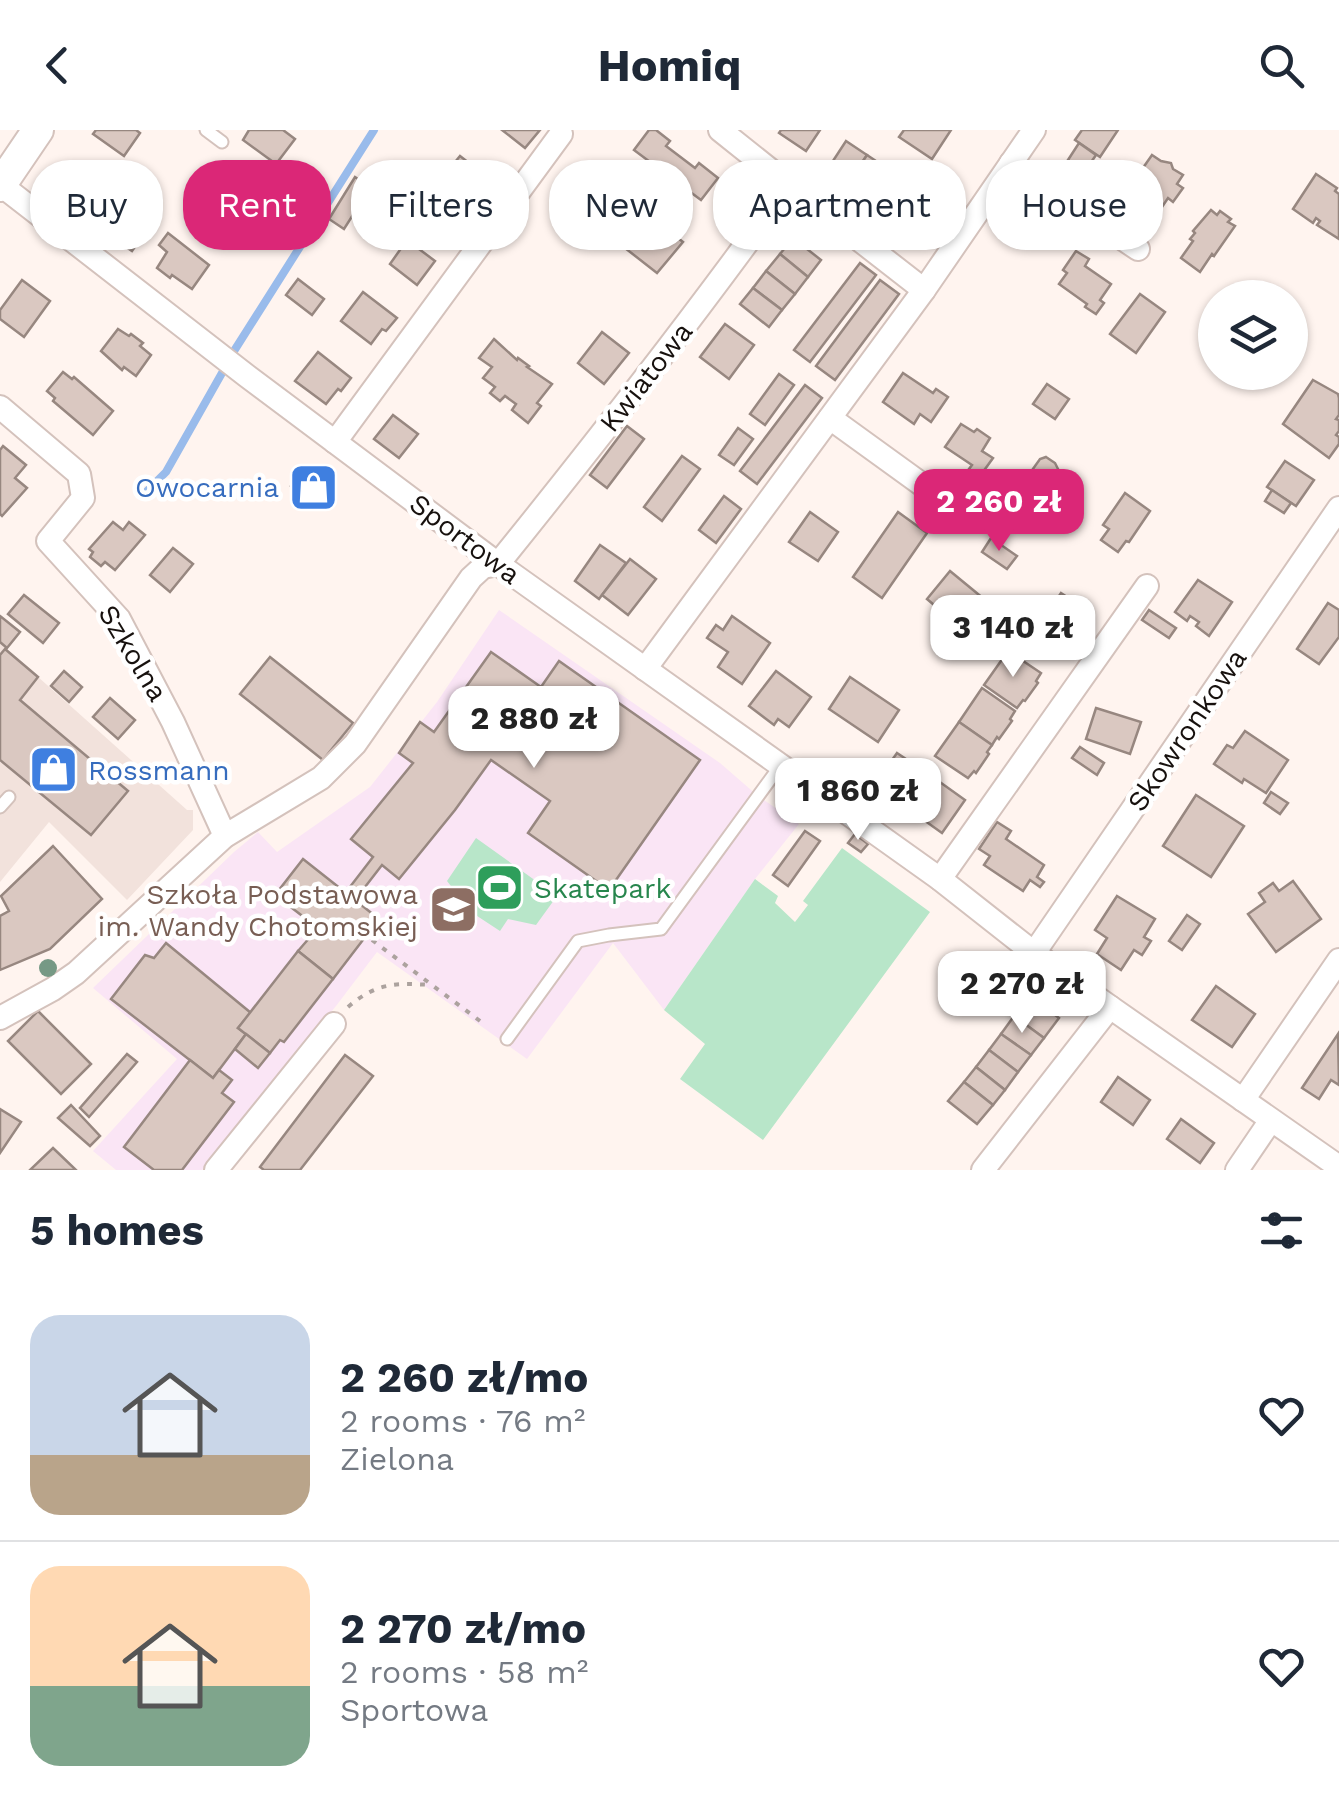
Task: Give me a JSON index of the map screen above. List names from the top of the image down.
{
  "streets": {
    "street": [
      "Kwiatowa",
      "Sportowa",
      "Szkolna",
      "Skowronkowa"
    ]
  },
  "crossings": [
    ["Kwiatowa", "Sportowa"],
    ["Sportowa", "Skowronkowa"]
  ],
  "places": {
    "shop": ["Owocarnia", "Rossmann"],
    "sports": ["Skatepark"],
    "school or university": ["Szkoła Podstawowa im. Wandy Chotomskiej"]
  },
  "page": {
    "header": "Homiq",
    "chip": [
      "Buy",
      "Rent",
      "Filters",
      "New",
      "Apartment",
      "House"
    ],
    "price": [
      "2 260 zł",
      "3 140 zł",
      "2 880 zł",
      "1 860 zł",
      "2 270 zł"
    ],
    "heading": "5 homes",
    "list": [
      {
        "name": "2 260 zł/mo",
        "note": "2 rooms · 76 m² · Zielona"
      },
      {
        "name": "2 270 zł/mo",
        "note": "2 rooms · 58 m² · Sportowa"
      }
    ]
  }
}
